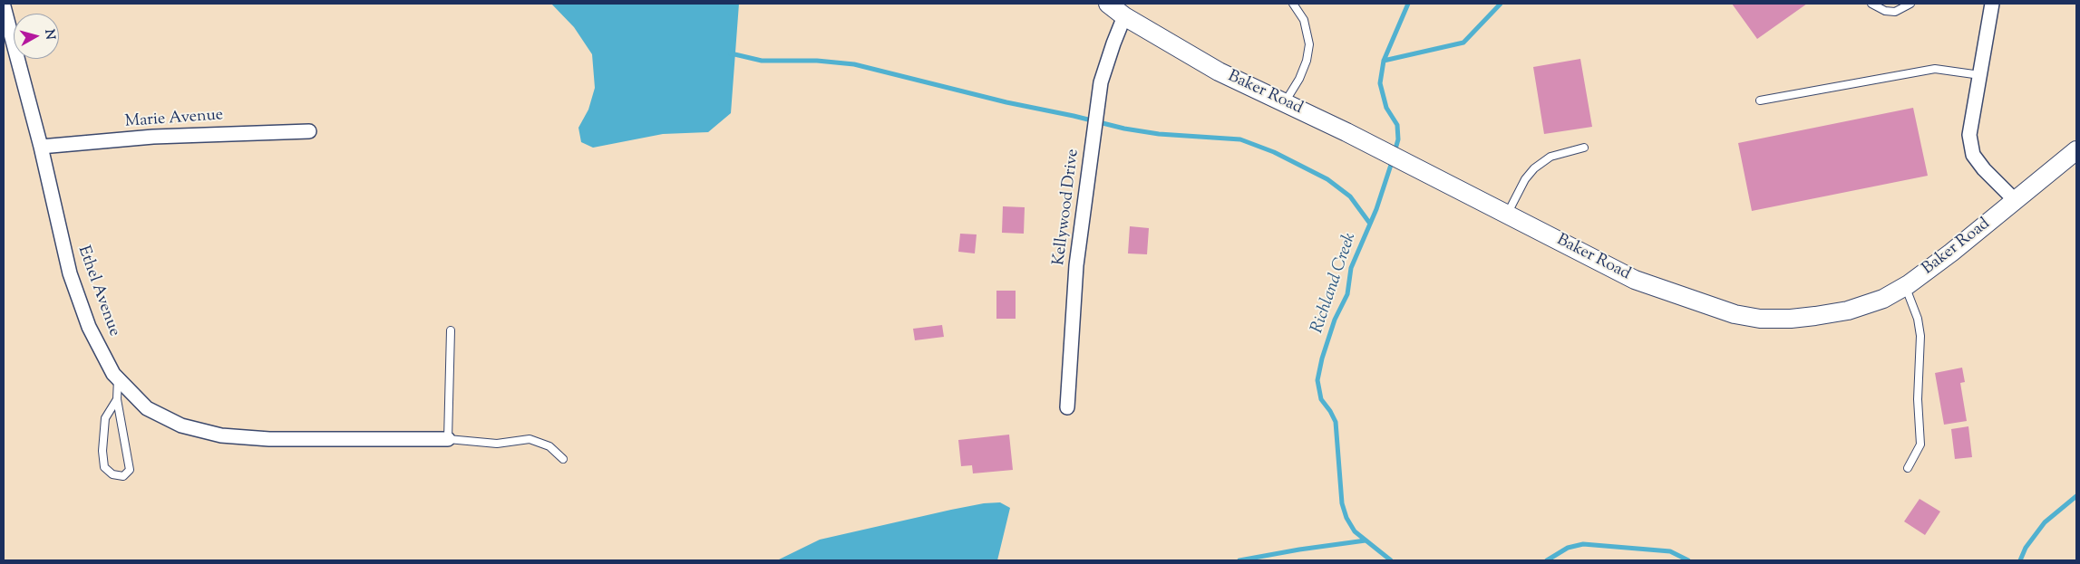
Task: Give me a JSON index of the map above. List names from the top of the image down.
{
  "streets": {
    "street": [
      "Baker Road",
      "Marie Avenue",
      "Kellywood Drive",
      "Ethel Avenue"
    ]
  },
  "crossings": [
    ["Baker Road", "Kellywood Drive"],
    ["Marie Avenue", "Ethel Avenue"]
  ],
  "water": ["Richland Creek"],
  "north": "right"
}
